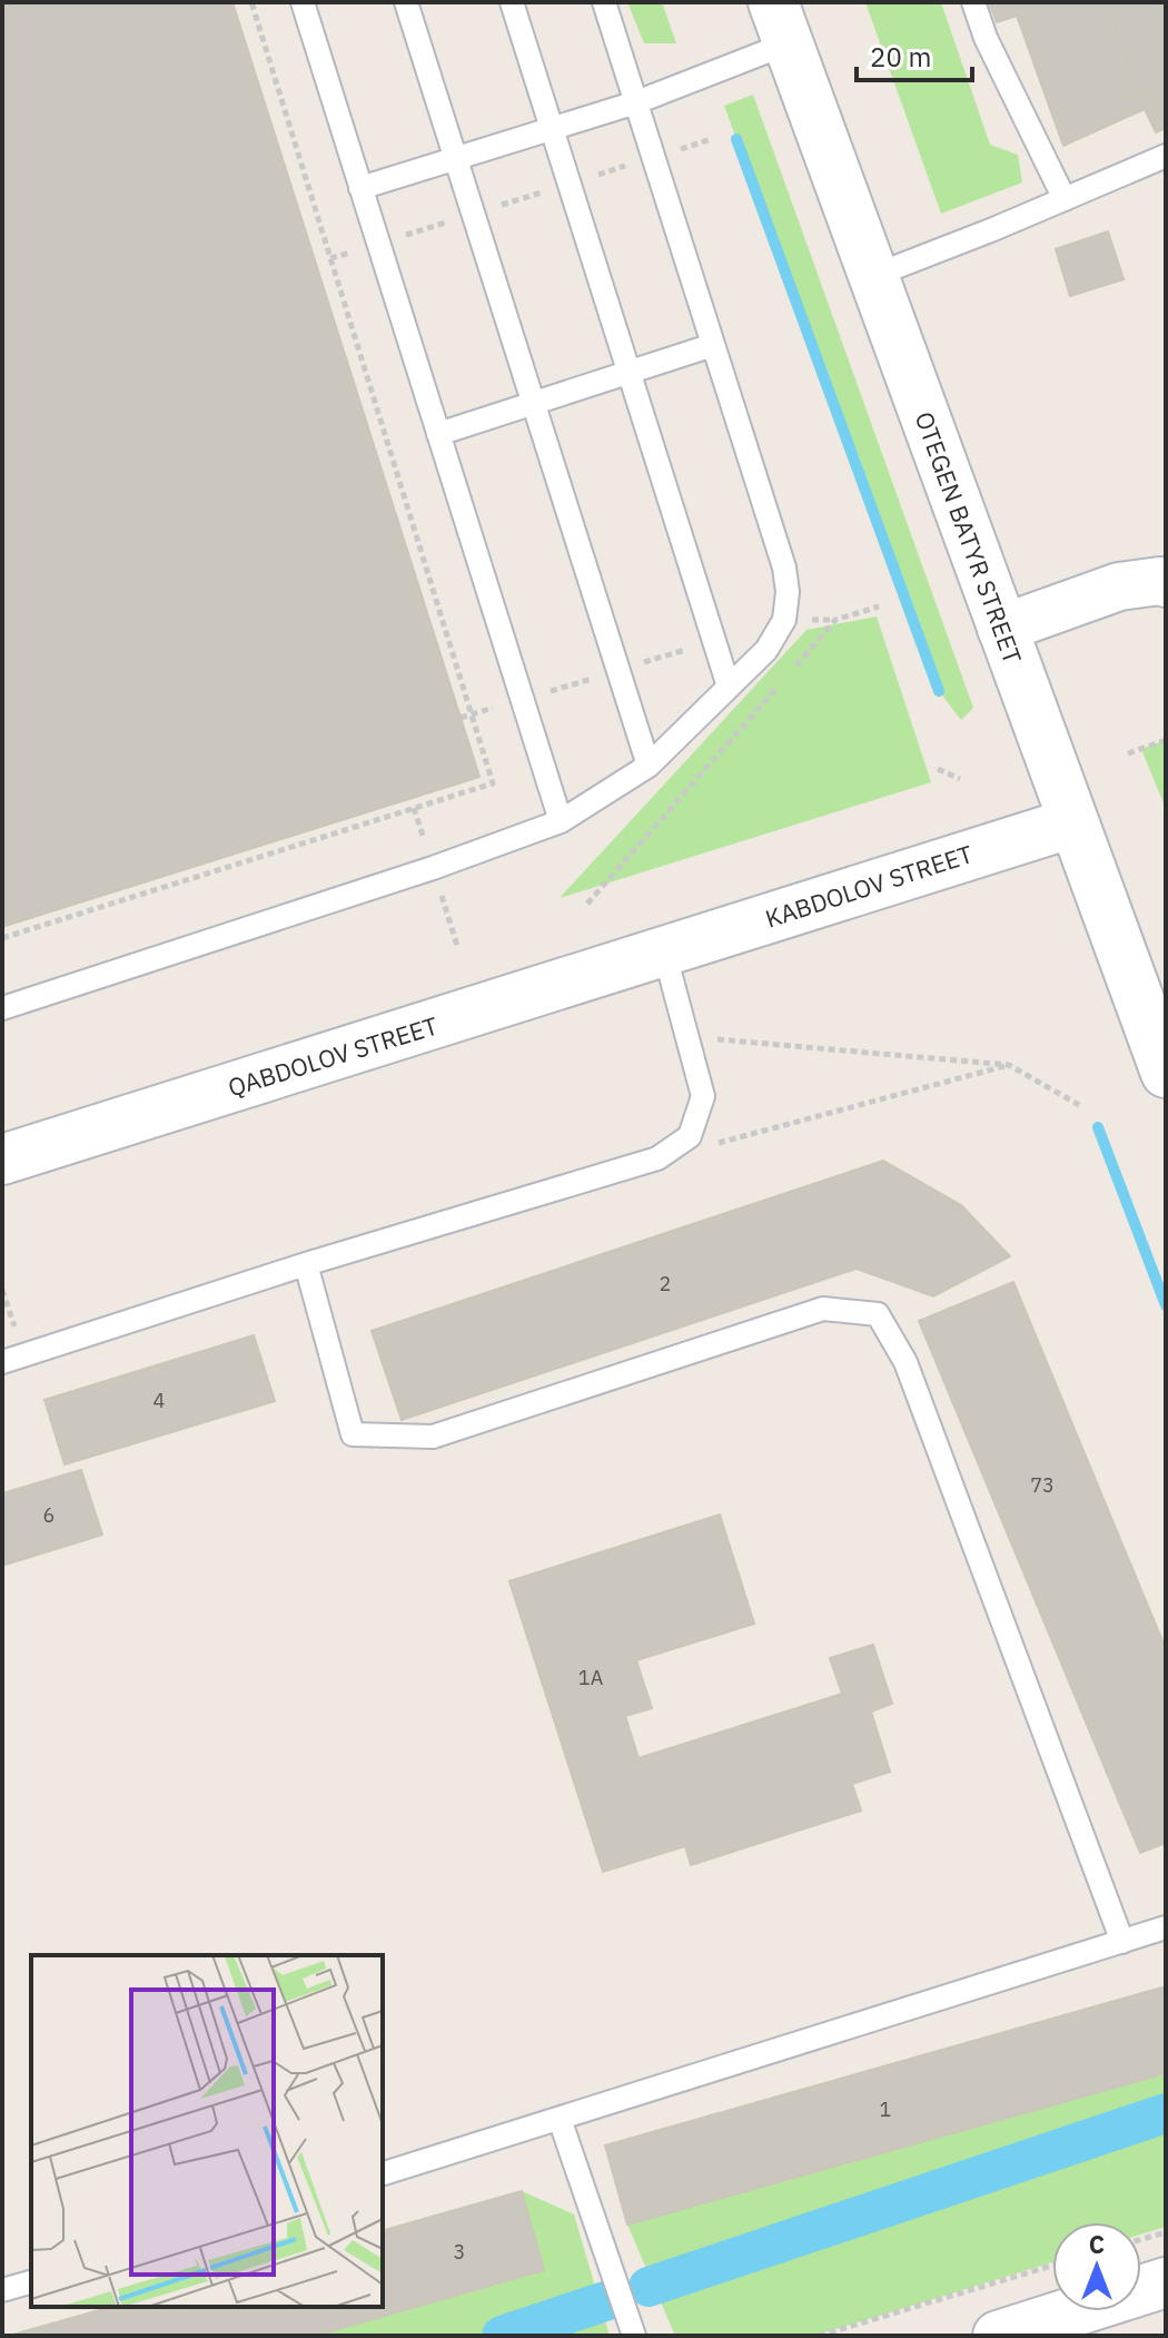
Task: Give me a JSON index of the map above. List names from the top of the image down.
{
  "streets": {
    "main road": ["OTEGEN BATYR STREET", "KABDOLOV STREET", "QABDOLOV STREET"]
  },
  "crossings": [
    ["OTEGEN BATYR STREET", "KABDOLOV STREET"],
    ["KABDOLOV STREET", "QABDOLOV STREET"]
  ],
  "house_numbers": [
    "2",
    "4",
    "73",
    "6",
    "1А",
    "1",
    "3"
  ],
  "scale_bar": "20 m",
  "north": "top"
}
